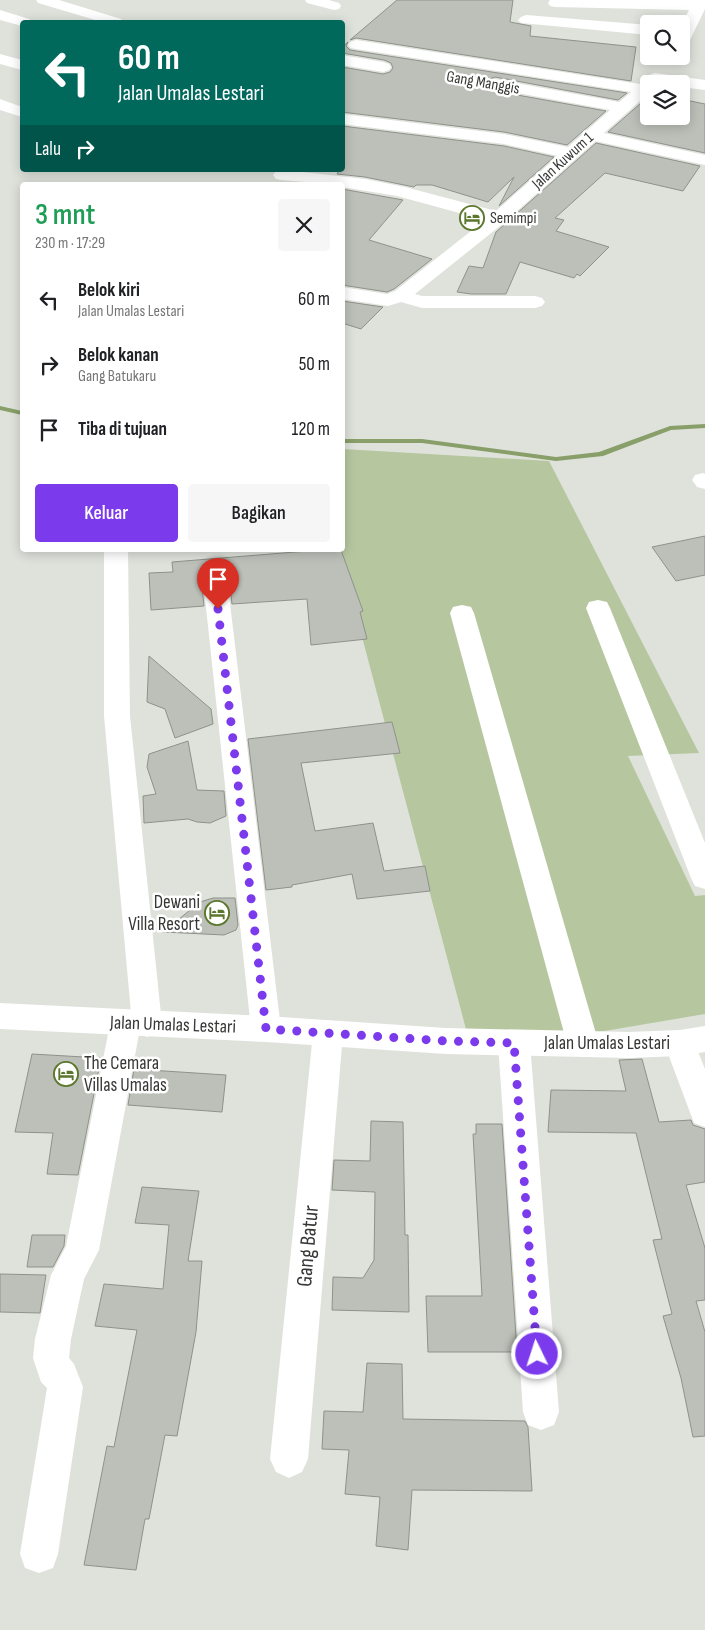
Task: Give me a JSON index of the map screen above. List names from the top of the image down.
{
  "streets": {
    "street": [
      "Gang Manggis",
      "Jalan Kuwum 1",
      "Jalan Umalas Lestari",
      "Gang Batur"
    ]
  },
  "crossings": [
    ["Gang Manggis", "Jalan Kuwum 1"],
    ["Jalan Umalas Lestari", "Gang Batur"]
  ],
  "places": {
    "hotel": ["Semimpi", "Dewani Villa Resort", "The Cemara Villas Umalas"]
  },
  "page": {
    "turn": ["60 m", "Jalan Umalas Lestari"],
    "then": "Lalu",
    "heading": ["3 mnt", "230 m · 17:29"],
    "list": [
      {
        "name": "Belok kiri",
        "note": "Jalan Umalas Lestari",
        "value": "60 m"
      },
      {
        "name": "Belok kanan",
        "note": "Gang Batukaru",
        "value": "50 m"
      },
      {
        "name": "Tiba di tujuan",
        "value": "120 m"
      }
    ],
    "buttons": ["Keluar", "Bagikan"]
  }
}
